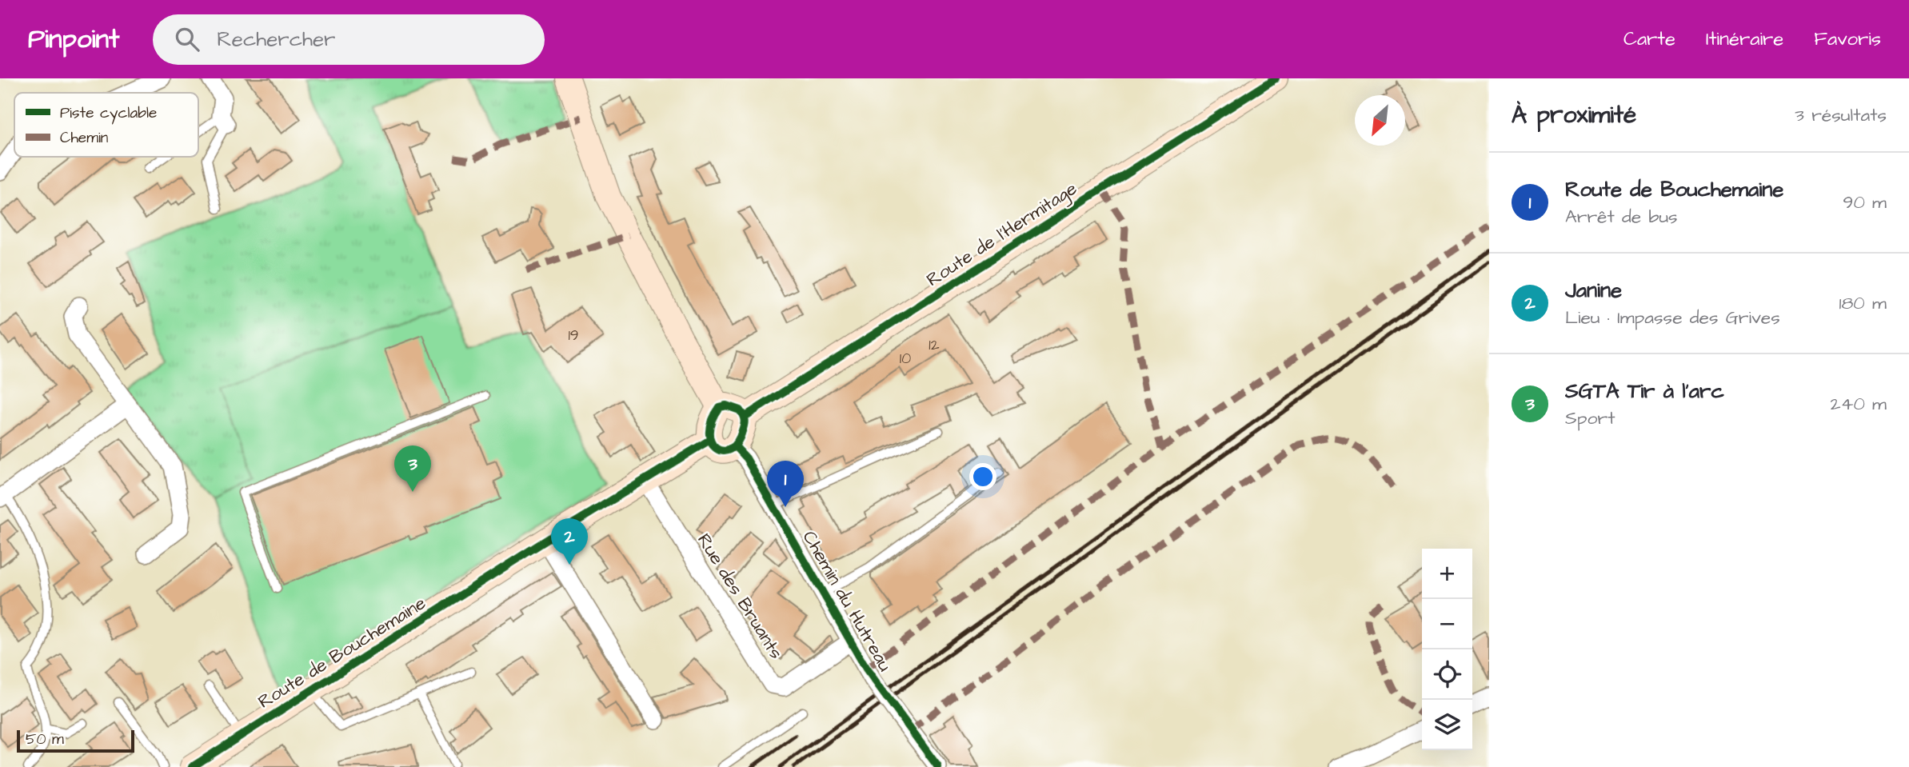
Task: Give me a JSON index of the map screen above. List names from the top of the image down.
{
  "streets": {
    "street": [
      "Route de l'Hermitage",
      "Rue des Bruants",
      "Chemin du Hutreau",
      "Route de Bouchemaine"
    ]
  },
  "crossings": [
    ["Route de l'Hermitage", "Chemin du Hutreau"],
    ["Route de l'Hermitage", "Route de Bouchemaine"],
    ["Rue des Bruants", "Chemin du Hutreau"],
    ["Rue des Bruants", "Route de Bouchemaine"],
    ["Chemin du Hutreau", "Route de Bouchemaine"]
  ],
  "house_numbers": ["19", "12", "10"],
  "legend": ["Piste cyclable", "Chemin"],
  "scale_bar": "50 m",
  "north": "bottom left",
  "page": {
    "header": "Pinpoint",
    "search": "Rechercher",
    "nav": ["Carte", "Itinéraire", "Favoris"],
    "heading": ["À proximité", "3 résultats"],
    "list": [
      {
        "mark": "1",
        "name": "Route de Bouchemaine",
        "note": "Arrêt de bus",
        "value": "90 m"
      },
      {
        "mark": "2",
        "name": "Janine",
        "note": "Lieu · Impasse des Grives",
        "value": "180 m"
      },
      {
        "mark": "3",
        "name": "SGTA Tir à l’arc",
        "note": "Sport",
        "value": "240 m"
      }
    ],
    "pins": ["3", "1", "2"],
    "map_buttons": ["+", "−"],
    "scale": "50 m"
  }
}
